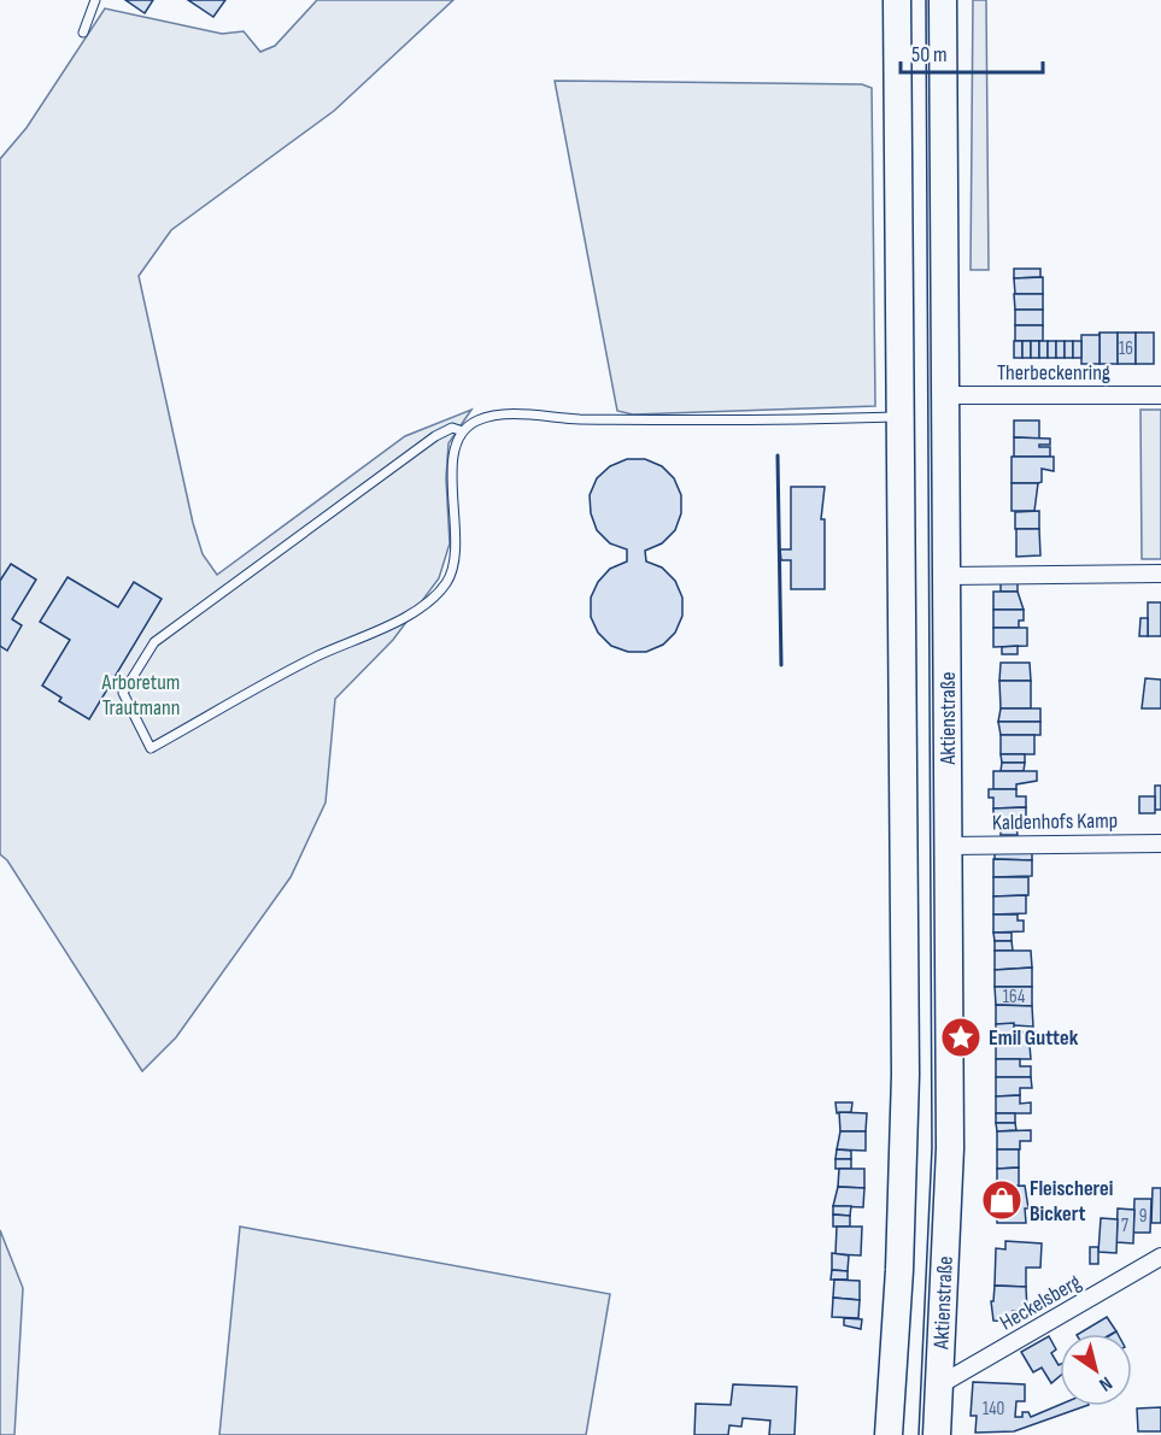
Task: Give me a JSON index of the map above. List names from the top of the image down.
{
  "streets": {
    "main road": ["Aktienstraße"],
    "street": ["Therbeckenring", "Kaldenhofs Kamp", "Heckelsberg"]
  },
  "crossings": [
    ["Therbeckenring", "Aktienstraße"],
    ["Aktienstraße", "Kaldenhofs Kamp"],
    ["Aktienstraße", "Heckelsberg"]
  ],
  "parks": ["Arboretum Trautmann"],
  "places": {
    "place": ["Emil Guttek"],
    "shop": ["Fleischerei Bickert"]
  },
  "house_numbers": [
    "16",
    "164",
    "9",
    "7",
    "140"
  ],
  "scale_bar": "50 m",
  "north": "bottom right"
}
